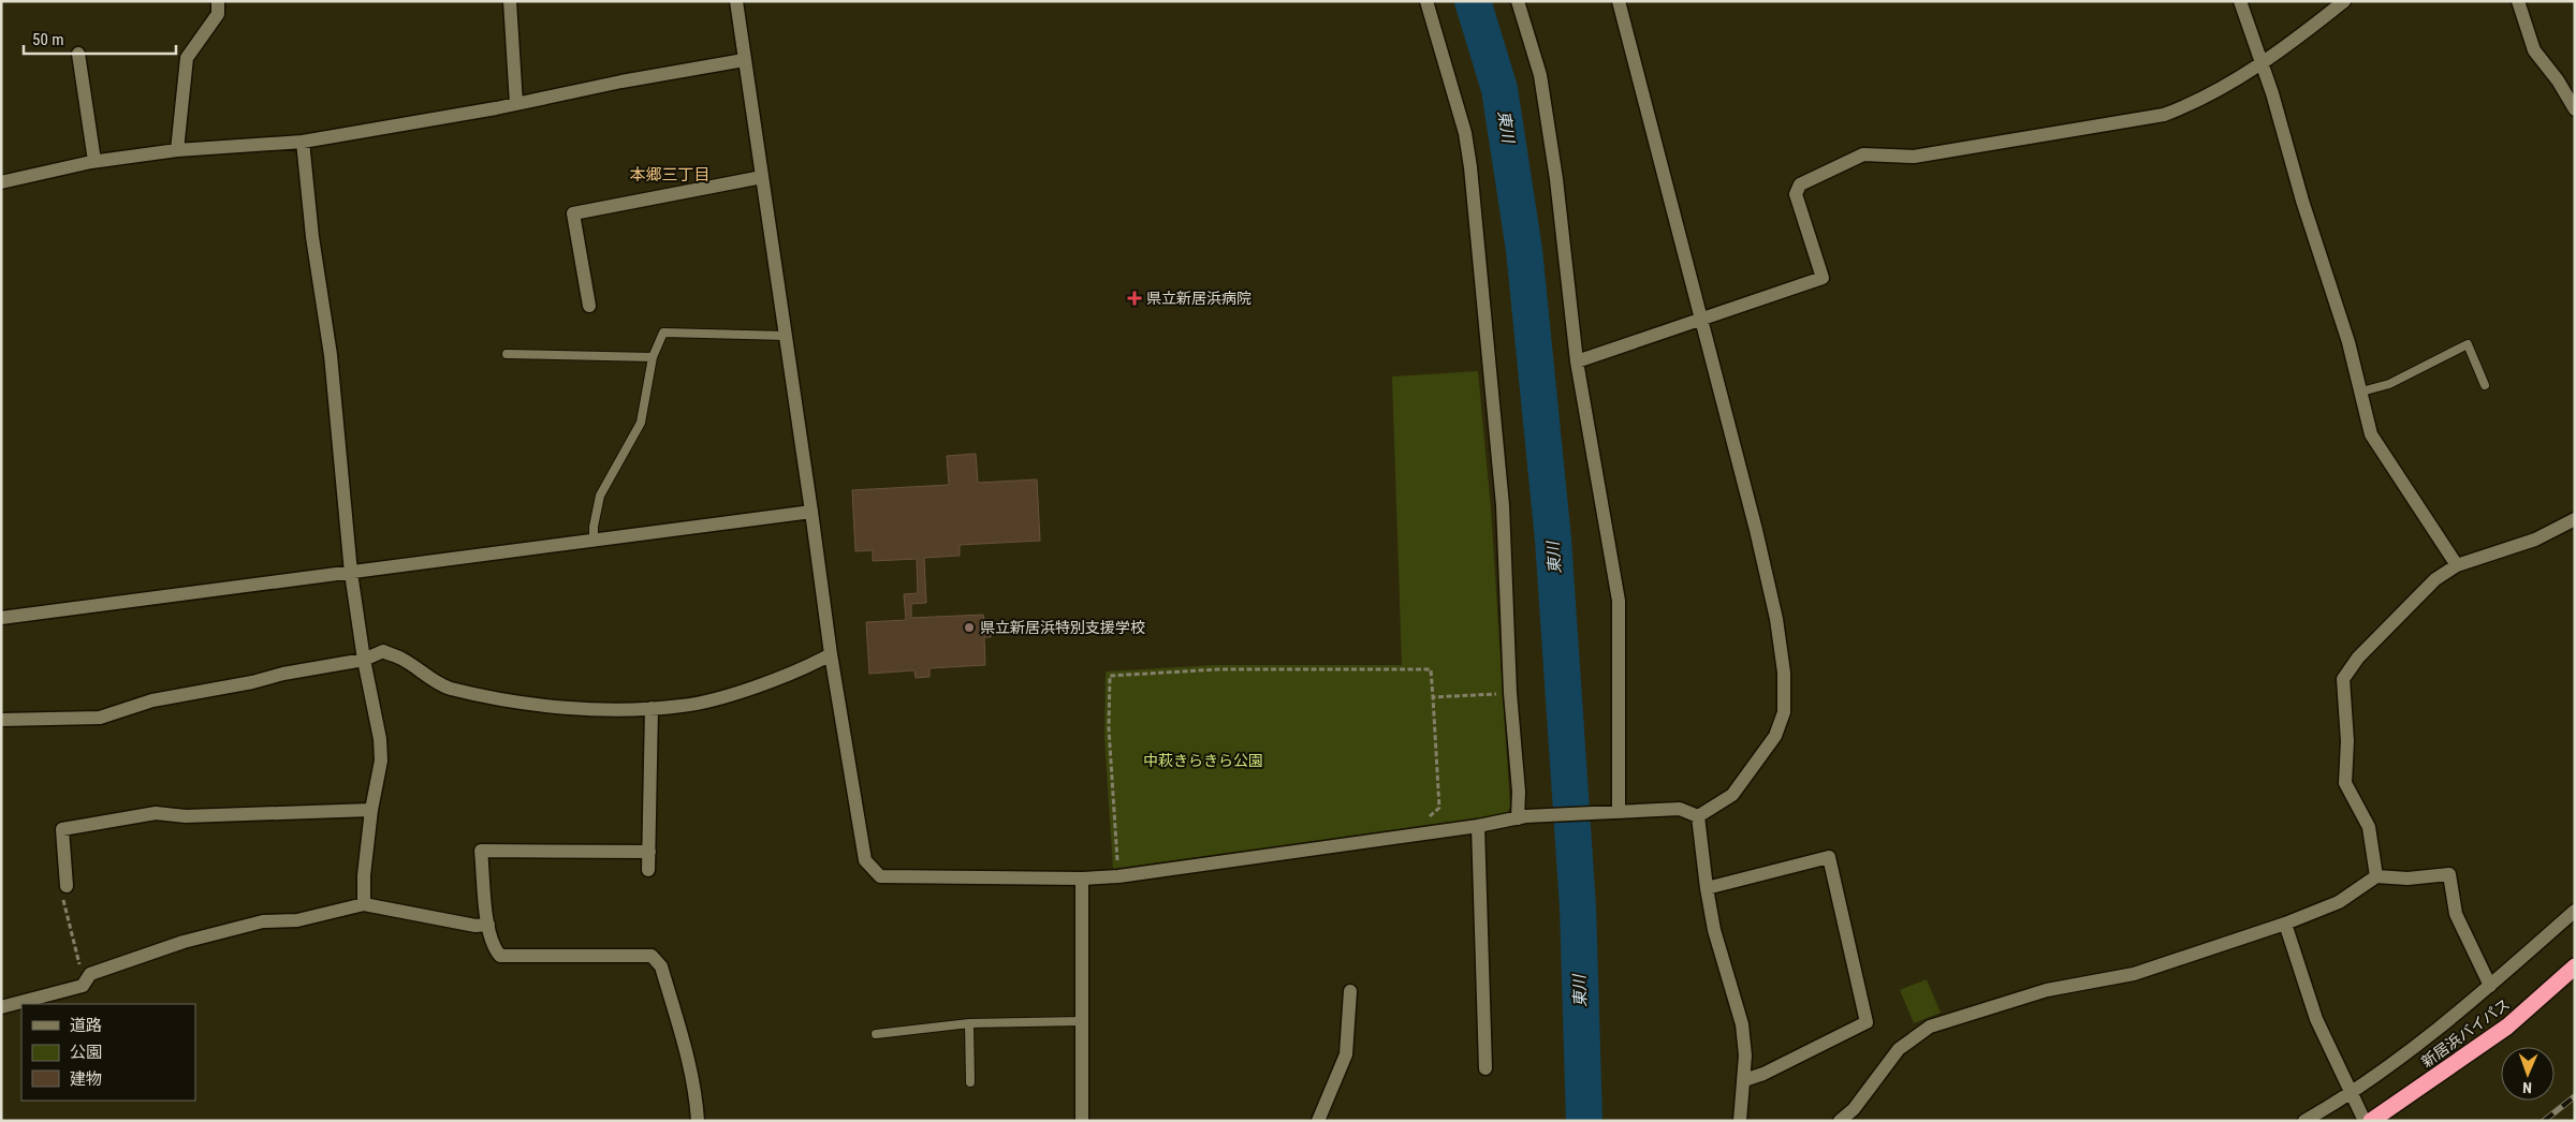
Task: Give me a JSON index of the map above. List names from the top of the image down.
{
  "streets": {
    "highway": ["新居浜バイパス"]
  },
  "districts": ["本郷三丁目"],
  "water": ["東川"],
  "parks": ["中萩きらきら公園"],
  "places": {
    "health": ["県立新居浜病院"],
    "other": ["県立新居浜特別支援学校"]
  },
  "legend": ["道路", "公園", "建物"],
  "scale_bar": "50 m",
  "north": "bottom"
}
